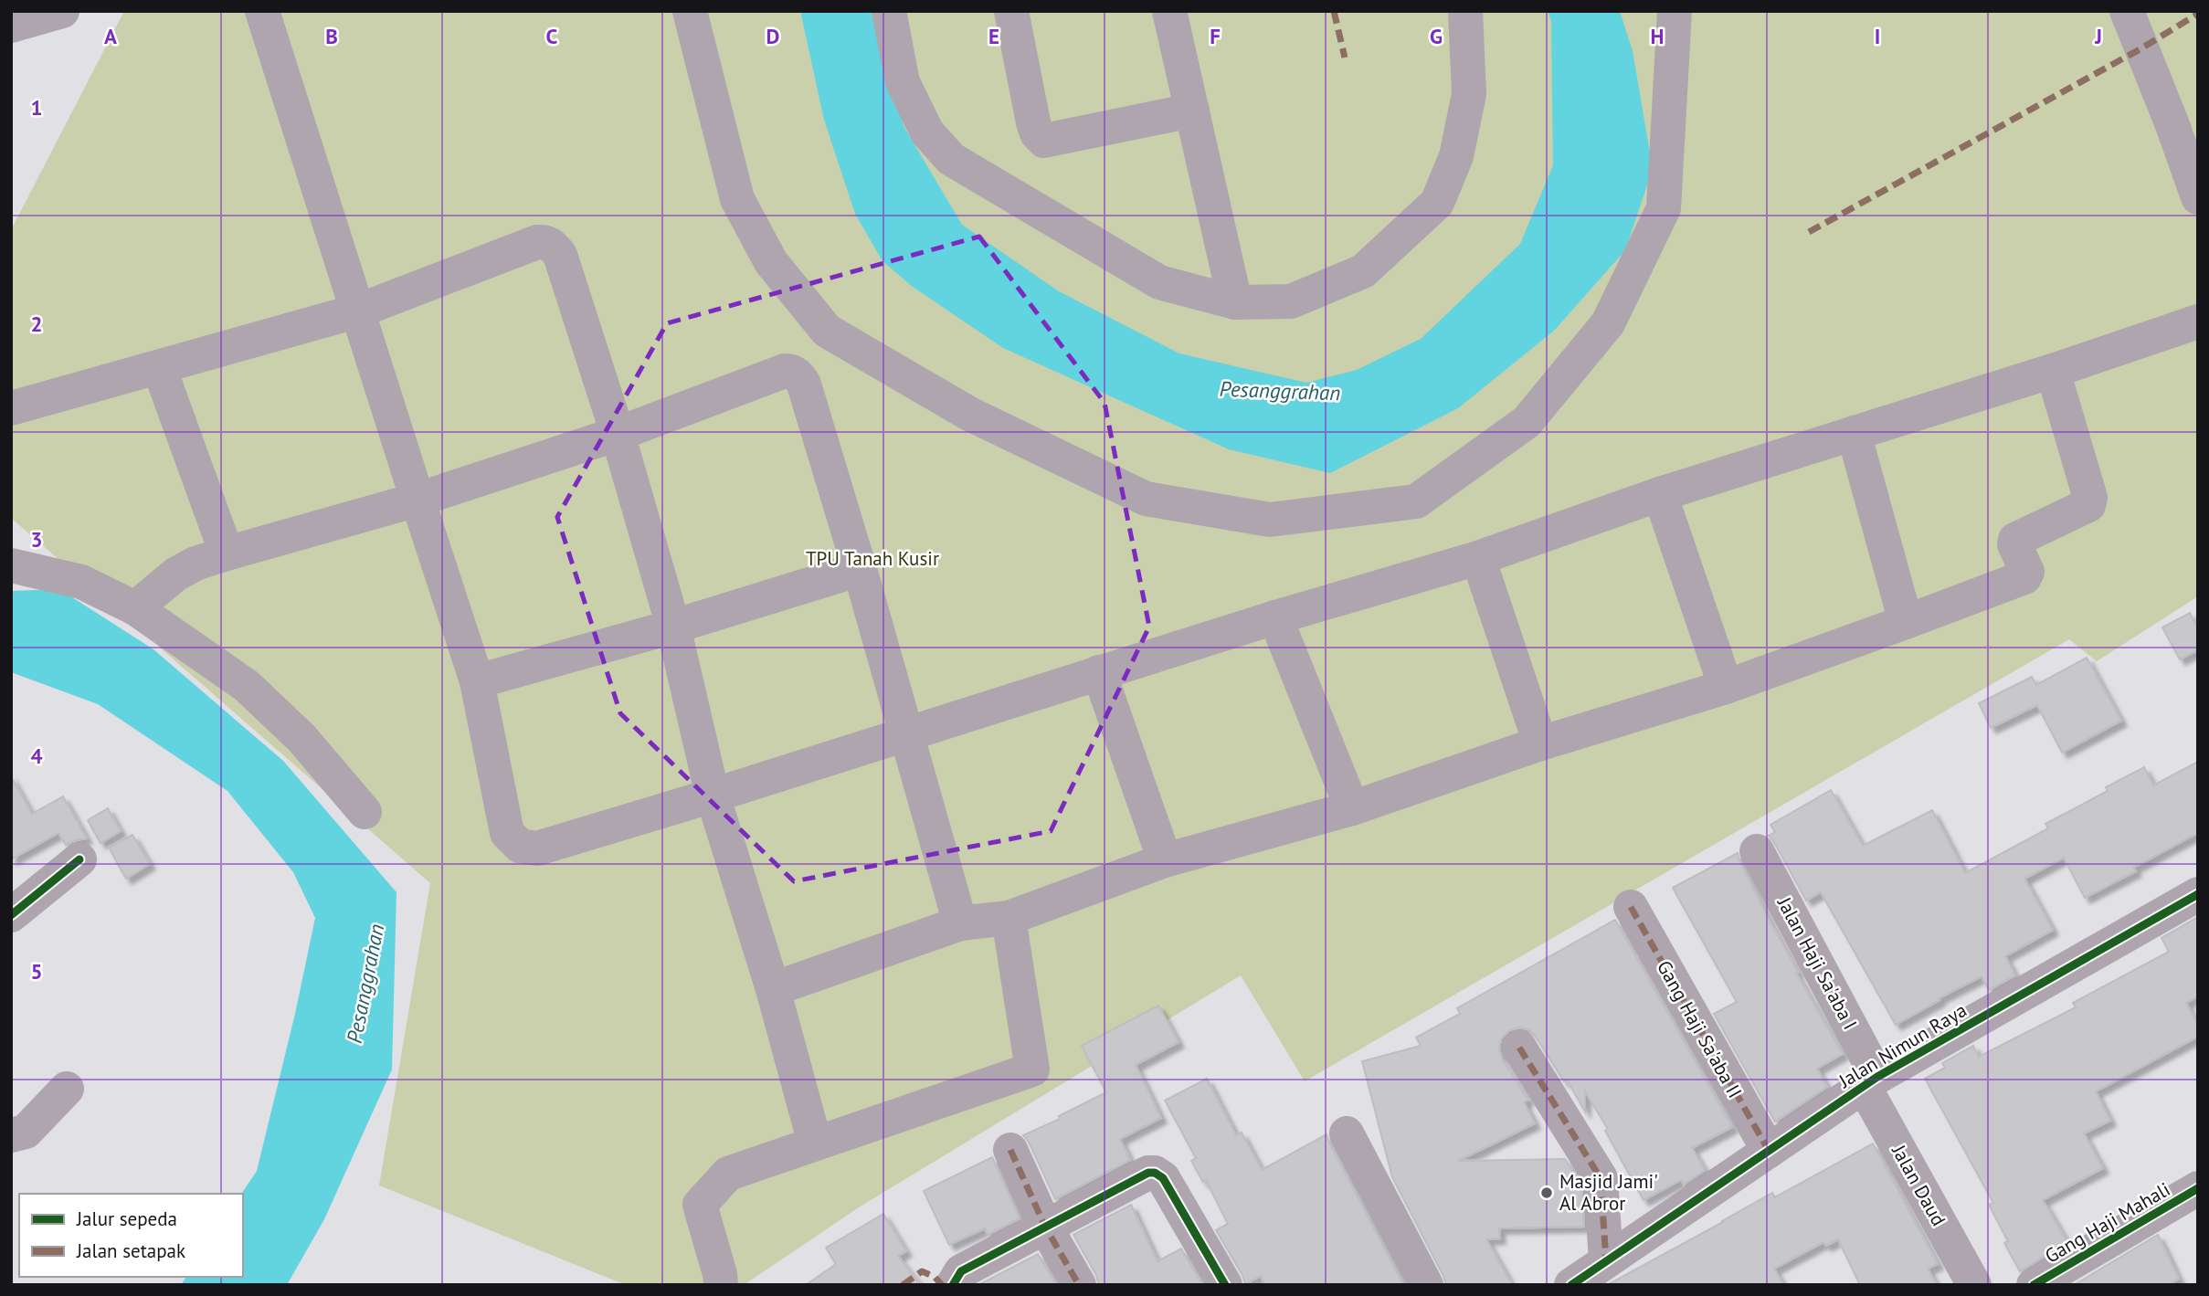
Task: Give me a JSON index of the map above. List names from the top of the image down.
{
  "streets": {
    "street": [
      "Jalan Haji Sa'aba I",
      "Gang Haji Sa'aba II",
      "Jalan Nimun Raya",
      "Jalan Daud",
      "Gang Haji Mahali"
    ]
  },
  "crossings": [
    ["Jalan Haji Sa'aba I", "Jalan Nimun Raya"],
    ["Jalan Haji Sa'aba I", "Jalan Daud"],
    ["Gang Haji Sa'aba II", "Jalan Nimun Raya"],
    ["Jalan Nimun Raya", "Jalan Daud"]
  ],
  "water": ["Pesanggrahan"],
  "parks": ["TPU Tanah Kusir"],
  "places": ["Masjid Jami' Al Abror"],
  "legend": ["Jalur sepeda", "Jalan setapak"],
  "grid": {
    "columns": [
      "A",
      "B",
      "C",
      "D",
      "E",
      "F",
      "G",
      "H",
      "I",
      "J"
    ],
    "rows": [
      "1",
      "2",
      "3",
      "4",
      "5"
    ]
  }
}
